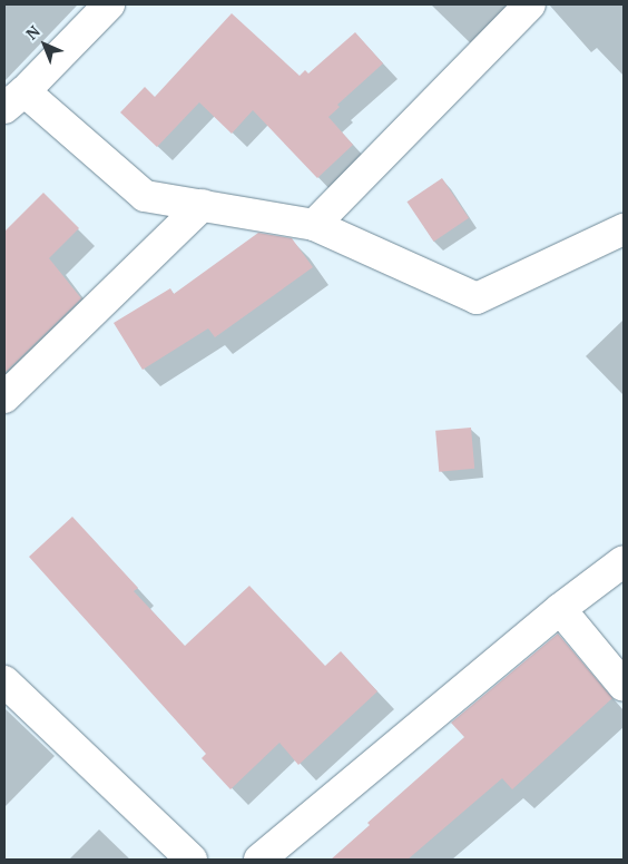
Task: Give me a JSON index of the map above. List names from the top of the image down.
{
  "north": "top left"
}
